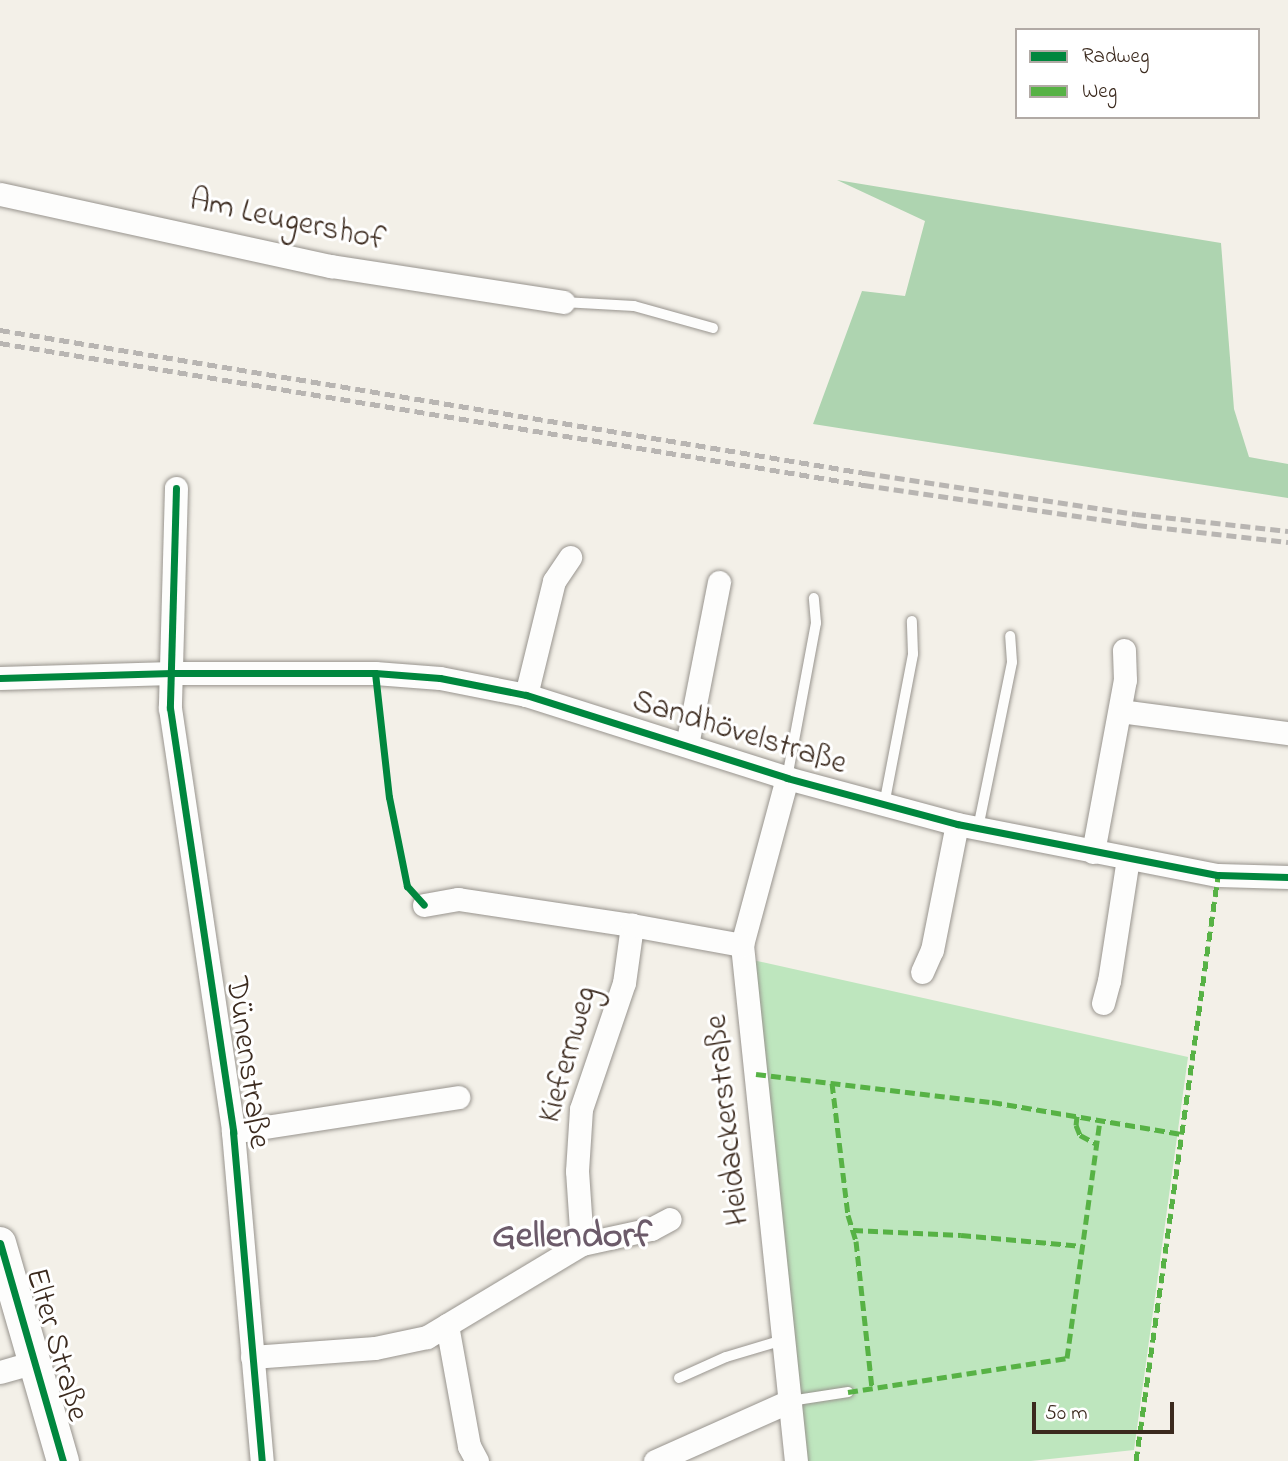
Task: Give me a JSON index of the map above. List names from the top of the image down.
{
  "streets": {
    "main road": ["Elter Straße"],
    "street": [
      "Am Leugershof",
      "Sandhövelstraße",
      "Kiefernweg",
      "Dünenstraße",
      "Heidackerstraße"
    ]
  },
  "crossings": [
    ["Sandhövelstraße", "Dünenstraße"],
    ["Sandhövelstraße", "Heidackerstraße"]
  ],
  "districts": ["Gellendorf"],
  "legend": ["Radweg", "Weg"],
  "scale_bar": "50 m"
}
